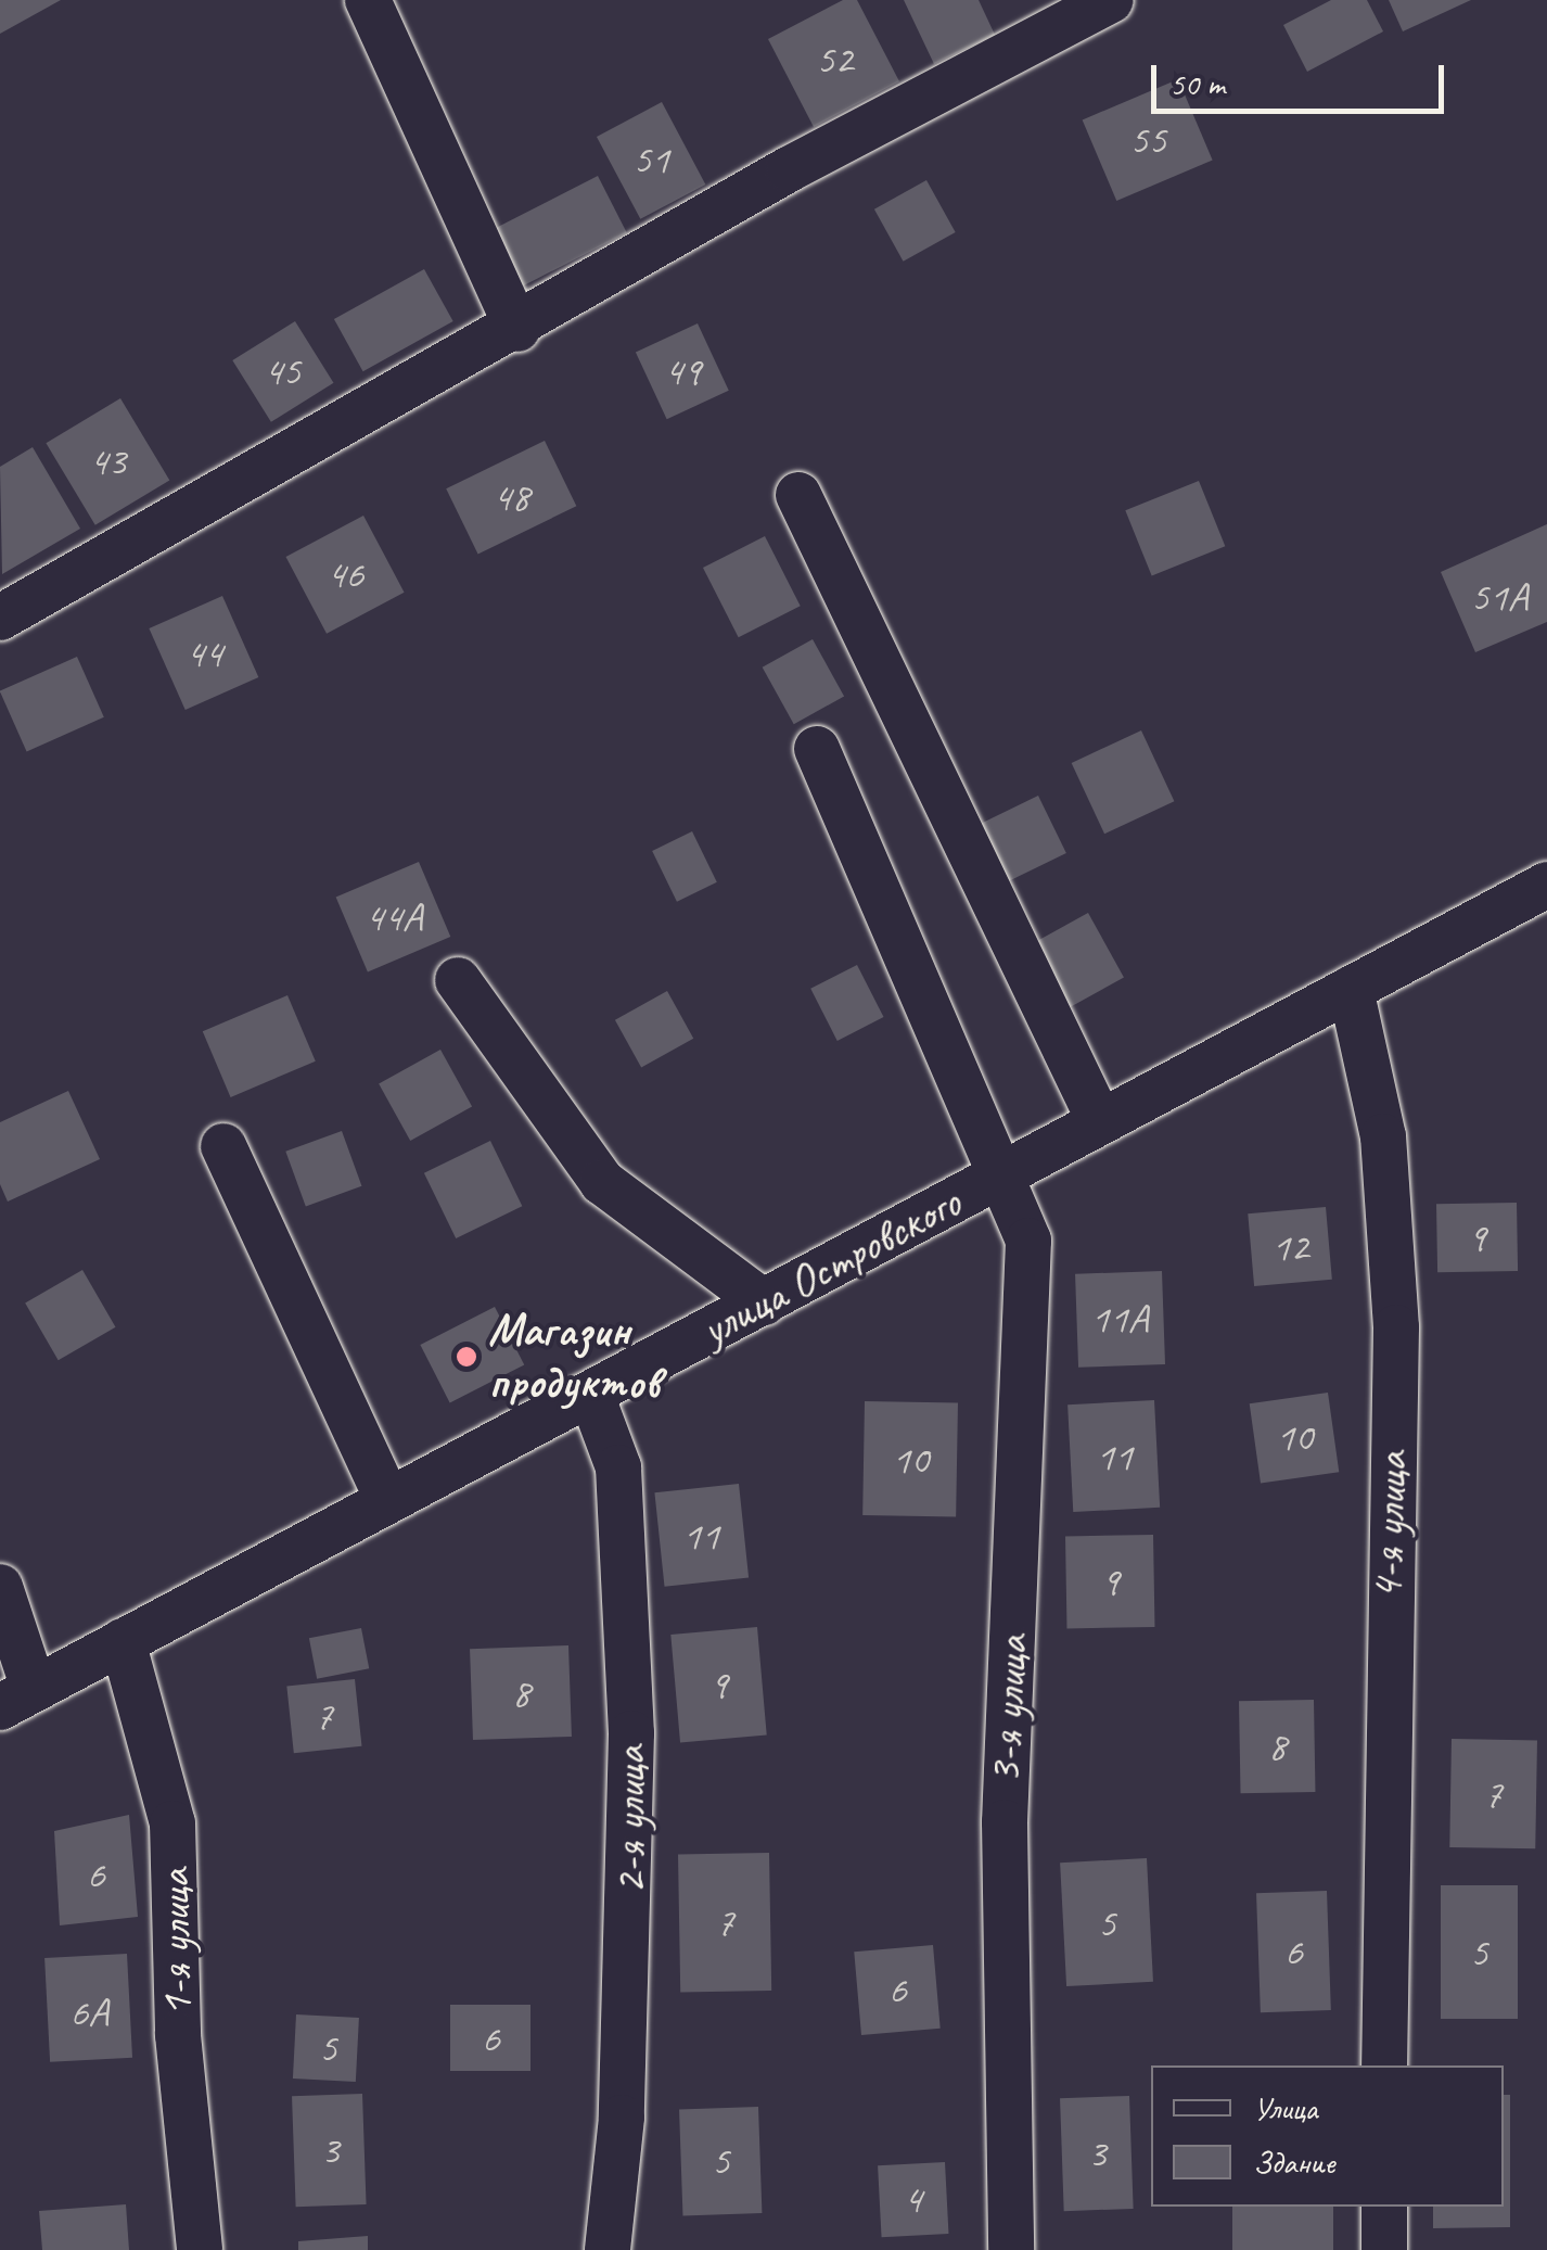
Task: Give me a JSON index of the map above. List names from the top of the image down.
{
  "streets": {
    "street": [
      "улица Островского",
      "4-я улица",
      "3-я улица",
      "2-я улица",
      "1-я улица"
    ]
  },
  "crossings": [
    ["улица Островского", "4-я улица"],
    ["улица Островского", "3-я улица"],
    ["улица Островского", "2-я улица"],
    ["улица Островского", "1-я улица"]
  ],
  "places": ["Магазин продуктов"],
  "house_numbers": [
    "52",
    "55",
    "51",
    "45",
    "49",
    "43",
    "48",
    "46",
    "51А",
    "44",
    "44А",
    "9",
    "12",
    "11А",
    "10",
    "11",
    "10",
    "11",
    "9",
    "9",
    "8",
    "7",
    "8",
    "7",
    "6",
    "7",
    "5",
    "6",
    "5",
    "6",
    "6А",
    "6",
    "5",
    "3",
    "3",
    "5",
    "4"
  ],
  "legend": ["Улица", "Здание"],
  "scale_bar": "50 m"
}
